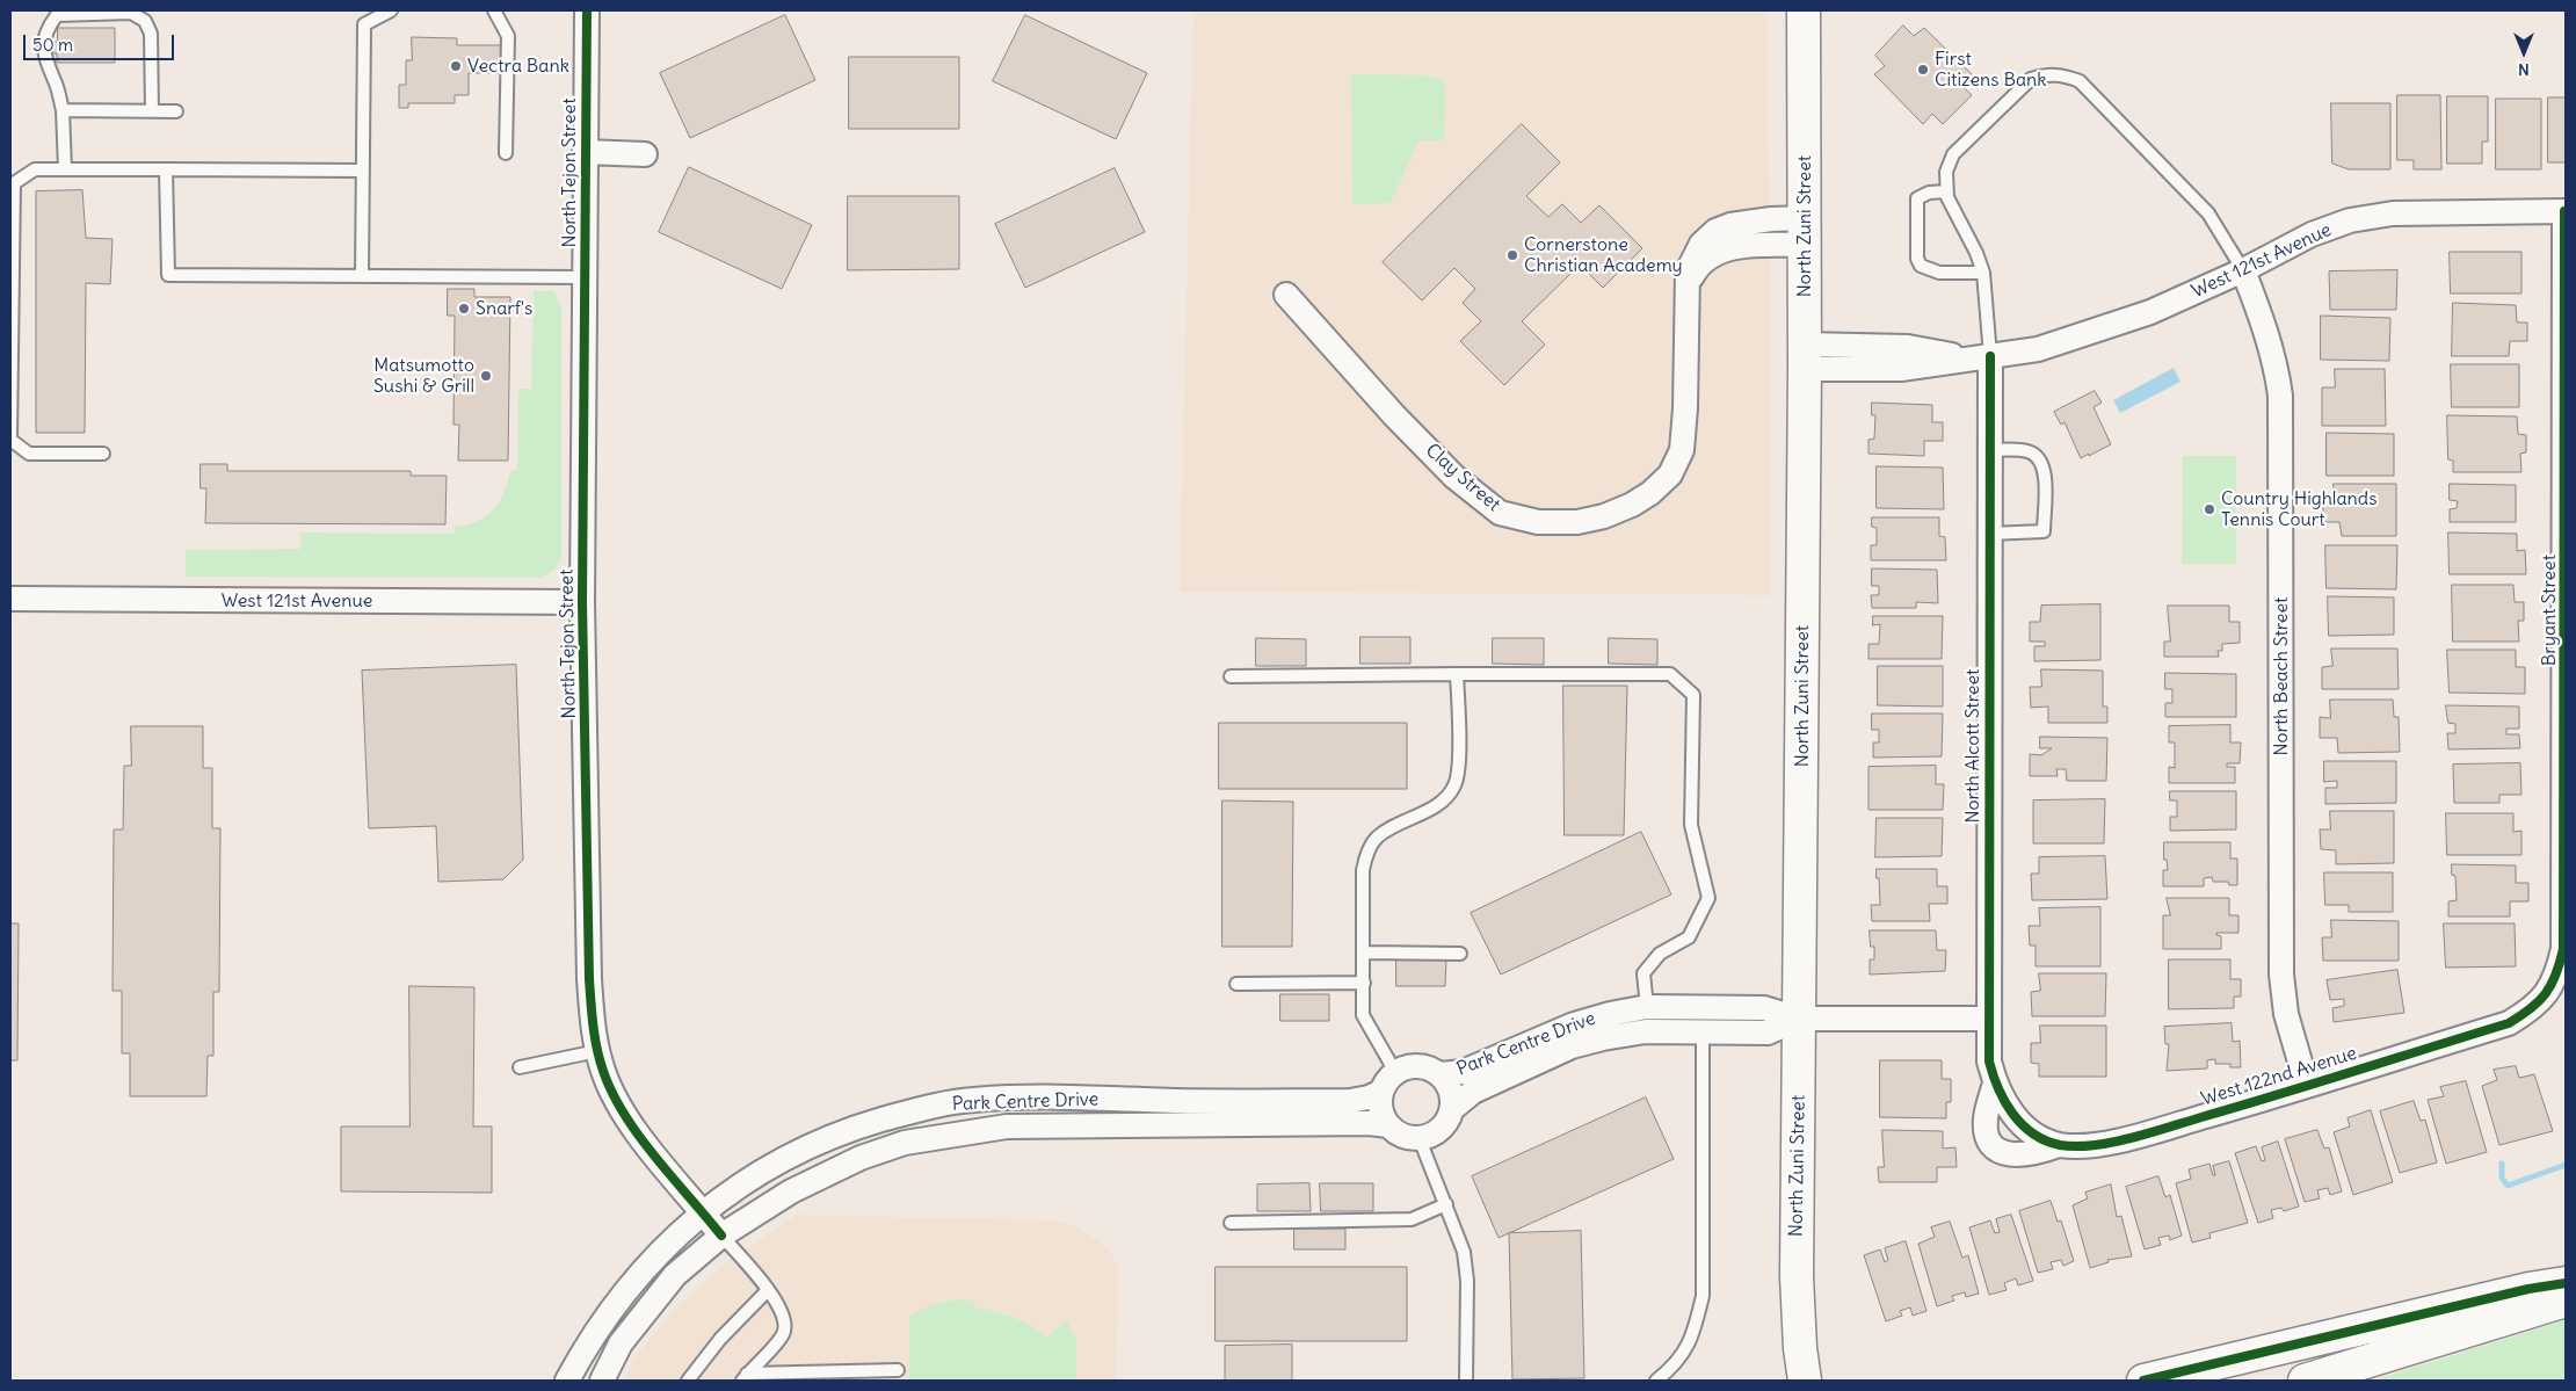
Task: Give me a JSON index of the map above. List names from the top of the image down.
{
  "streets": {
    "street": [
      "North Tejon Street",
      "North Zuni Street",
      "West 121st Avenue",
      "Clay Street",
      "Bryant Street",
      "North Beach Street",
      "North Alcott Street",
      "Park Centre Drive",
      "West 122nd Avenue"
    ]
  },
  "crossings": [
    ["North Tejon Street", "West 121st Avenue"],
    ["North Tejon Street", "Park Centre Drive"],
    ["North Zuni Street", "West 121st Avenue"],
    ["North Zuni Street", "Clay Street"],
    ["North Zuni Street", "Park Centre Drive"],
    ["West 121st Avenue", "Bryant Street"],
    ["West 121st Avenue", "North Beach Street"],
    ["West 121st Avenue", "North Alcott Street"],
    ["Bryant Street", "West 122nd Avenue"],
    ["North Beach Street", "West 122nd Avenue"],
    ["North Alcott Street", "West 122nd Avenue"]
  ],
  "places": [
    "Vectra Bank",
    "First Citizens Bank",
    "Cornerstone Christian Academy",
    "Snarf's",
    "Matsumotto Sushi & Grill",
    "Country Highlands Tennis Court"
  ],
  "scale_bar": "50 m",
  "north": "bottom"
}
